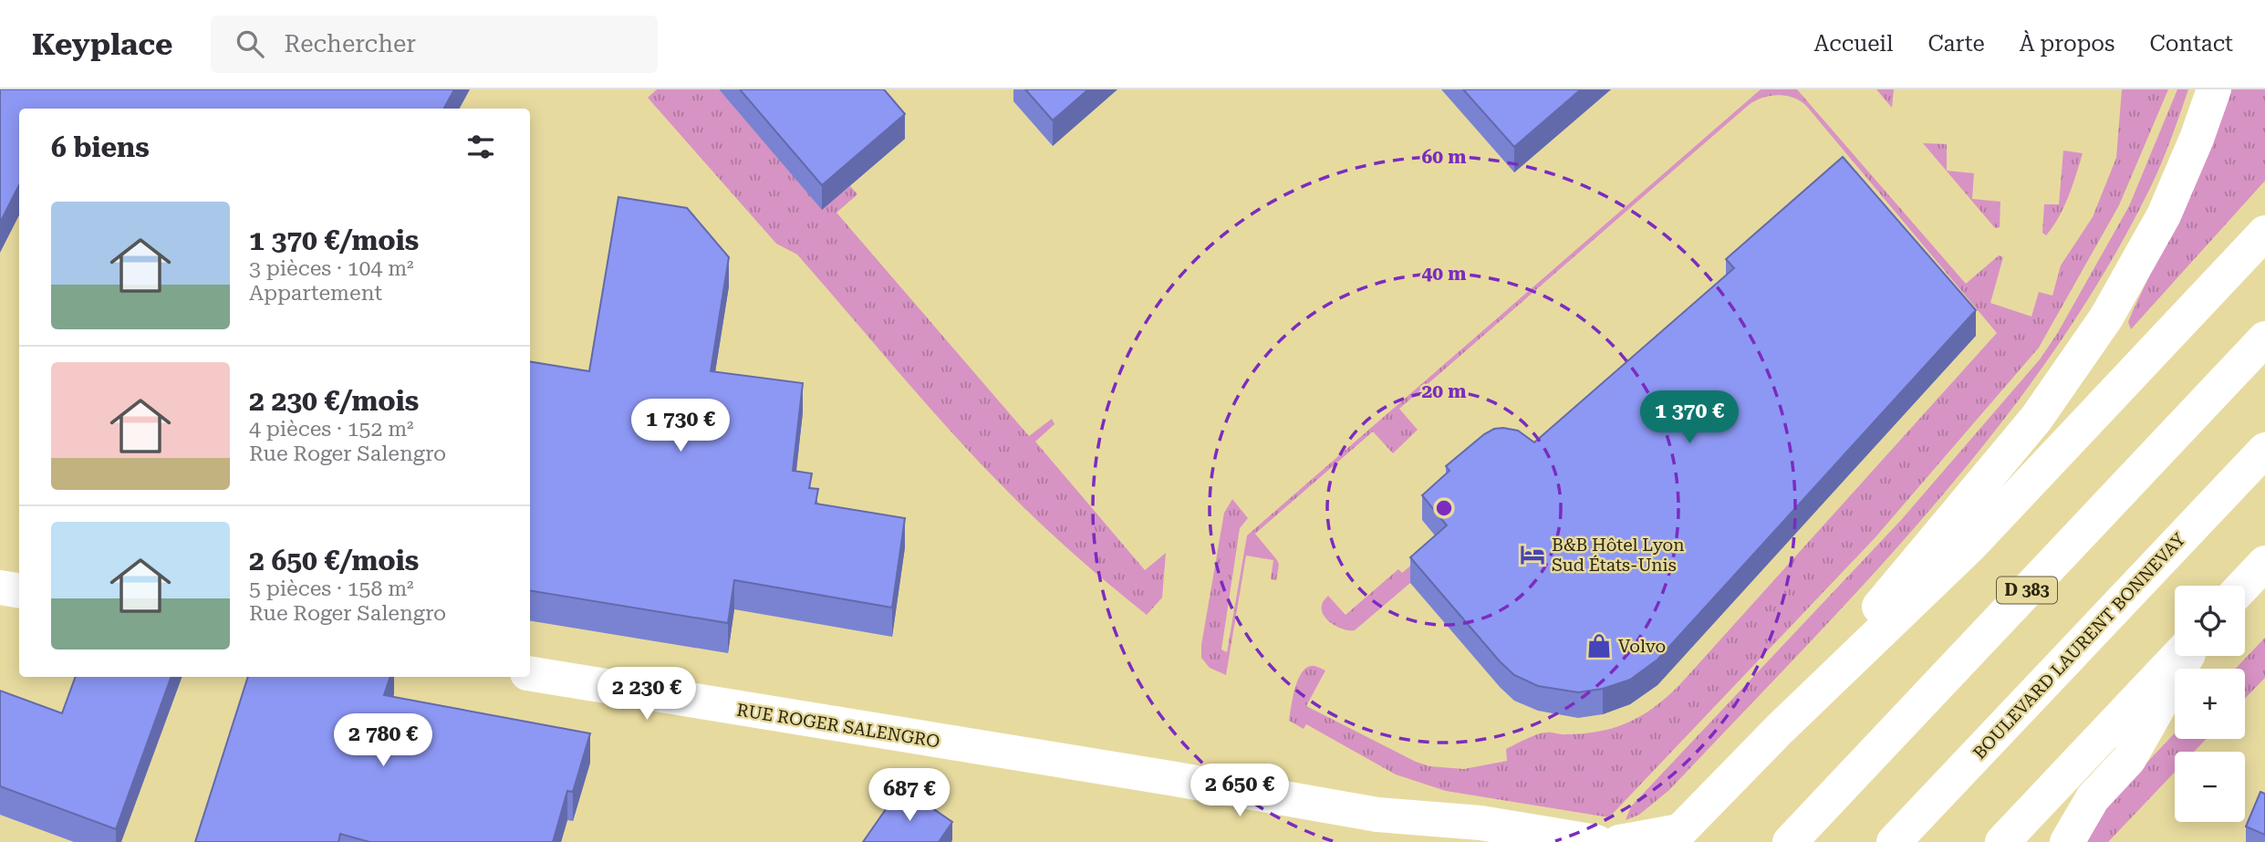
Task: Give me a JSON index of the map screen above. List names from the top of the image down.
{
  "streets": {
    "main road": ["D 383", "BOULEVARD LAURENT BONNEVAY", "RUE ROGER SALENGRO"]
  },
  "places": {
    "hotel": ["B&B Hôtel Lyon Sud États-Unis"],
    "shop": ["Volvo"]
  },
  "page": {
    "header": "Keyplace",
    "search": "Rechercher",
    "nav": [
      "Accueil",
      "Carte",
      "À propos",
      "Contact"
    ],
    "heading": "6 biens",
    "list": [
      {
        "name": "1 370 €/mois",
        "note": "3 pièces · 104 m² · Appartement"
      },
      {
        "name": "2 230 €/mois",
        "note": "4 pièces · 152 m² · Rue Roger Salengro"
      },
      {
        "name": "2 650 €/mois",
        "note": "5 pièces · 158 m² · Rue Roger Salengro"
      }
    ],
    "price": [
      "1 370 €",
      "1 730 €",
      "2 230 €",
      "2 780 €",
      "2 650 €",
      "687 €"
    ],
    "map_buttons": ["+", "−"]
  },
  "rings": ["60 m", "40 m", "20 m"]
}
